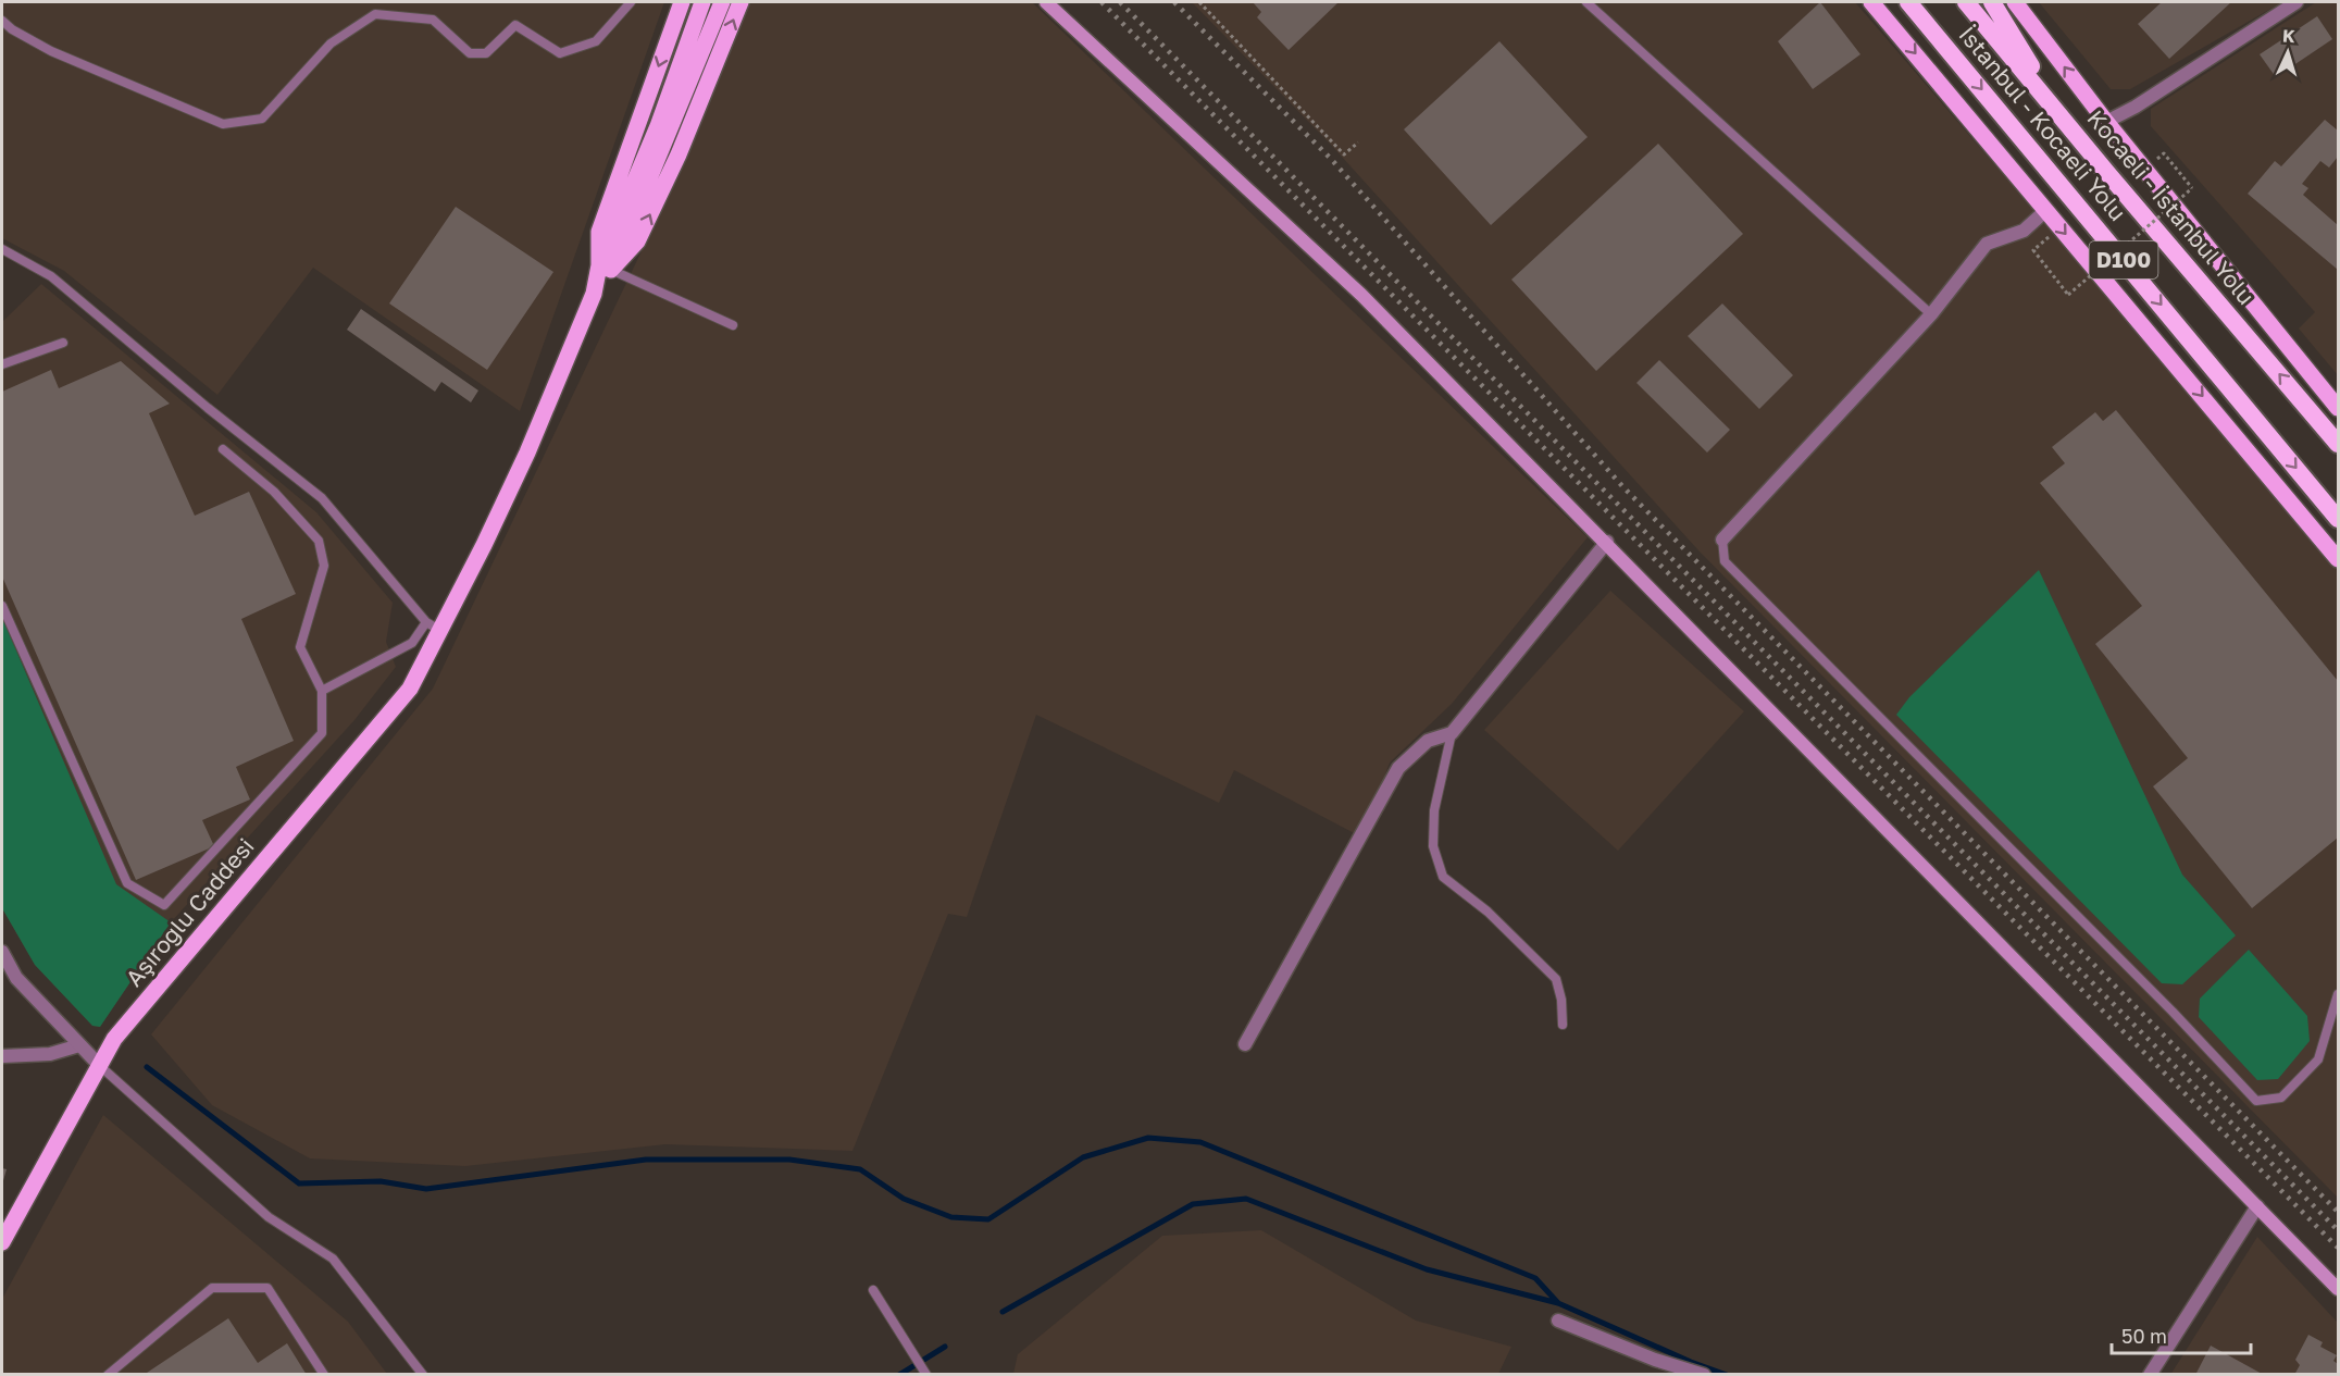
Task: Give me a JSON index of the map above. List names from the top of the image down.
{
  "streets": {
    "highway": ["İstanbul - Kocaeli Yolu", "Kocaeli - İstanbul Yolu", "D100"],
    "main road": ["Aşıroğlu Caddesi"]
  },
  "one_way": ["İstanbul - Kocaeli Yolu", "Kocaeli - İstanbul Yolu"],
  "scale_bar": "50 m",
  "north": "top"
}
